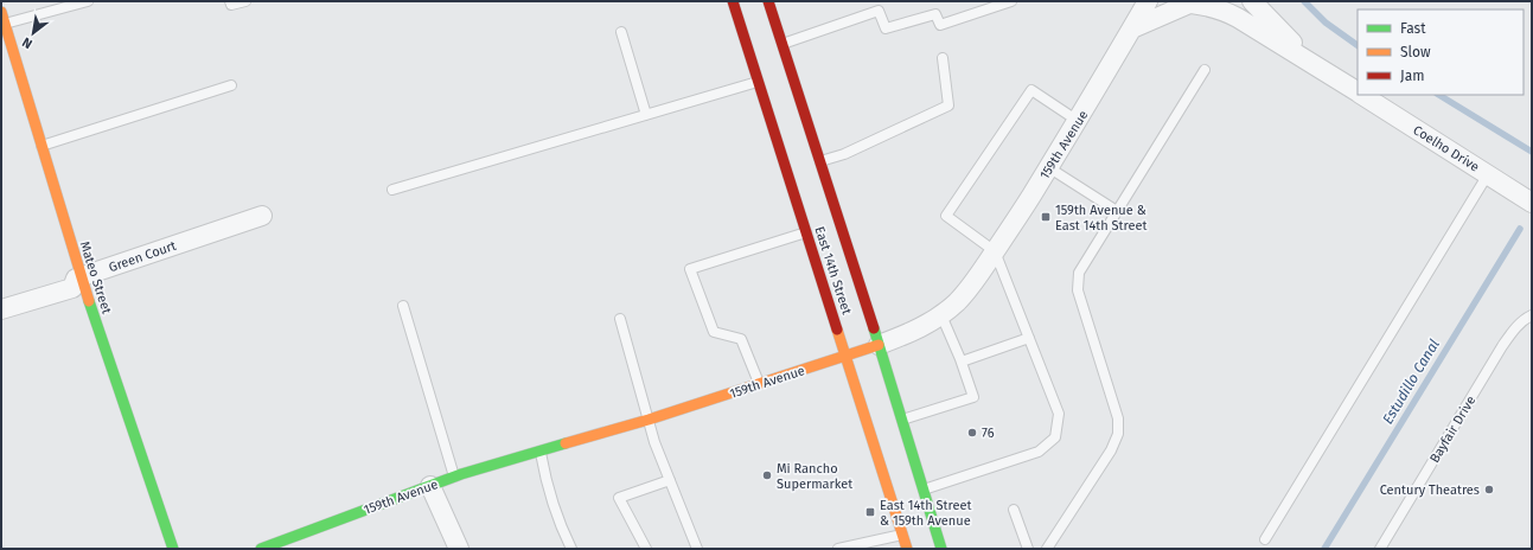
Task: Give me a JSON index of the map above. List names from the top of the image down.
{
  "streets": {
    "street": [
      "159th Avenue",
      "Coelho Drive",
      "Green Court",
      "East 14th Street",
      "Mateo Street"
    ],
    "lane": ["Bayfair Drive"]
  },
  "crossings": [
    ["159th Avenue", "East 14th Street"],
    ["Green Court", "Mateo Street"]
  ],
  "water": ["Estudillo Canal"],
  "places": {
    "transit": ["159th Avenue & East 14th Street", "East 14th Street & 159th Avenue"],
    "other": ["76", "Mi Rancho Supermarket", "Century Theatres"]
  },
  "legend": ["Fast", "Slow", "Jam"],
  "north": "bottom left"
}
